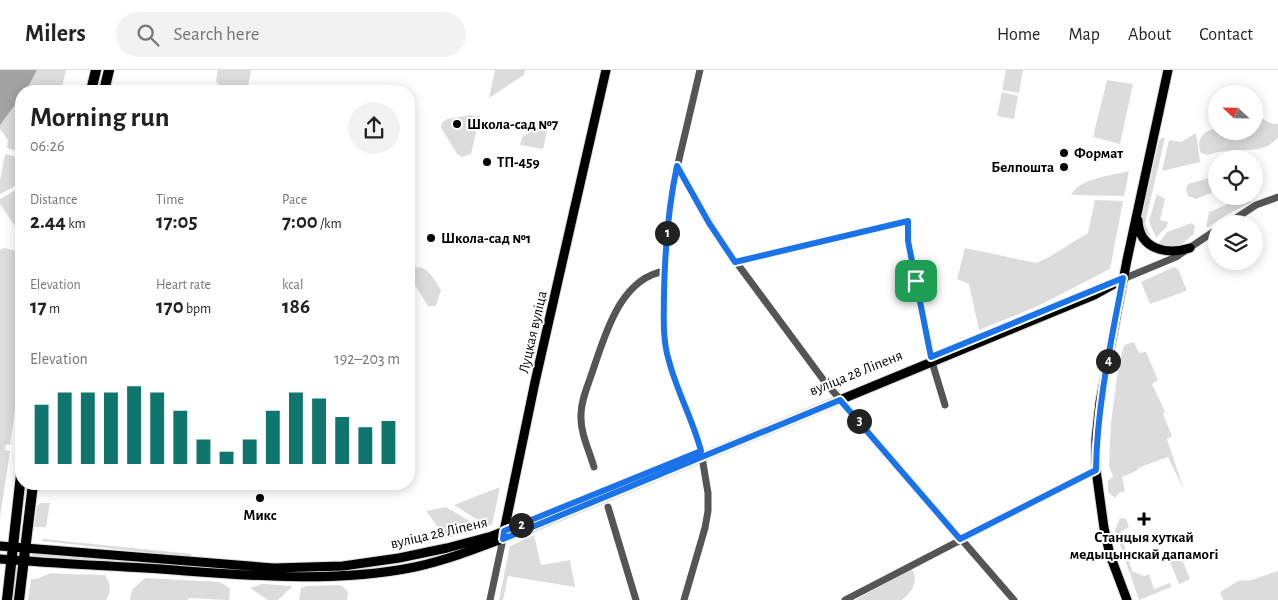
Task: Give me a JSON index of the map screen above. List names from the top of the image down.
{
  "streets": {
    "main road": ["Луцкая вуліца", "вуліца 28 Ліпеня"]
  },
  "crossings": [
    ["Луцкая вуліца", "вуліца 28 Ліпеня"]
  ],
  "places": {
    "other": [
      "Школа-сад №7",
      "Формат",
      "ТП-459",
      "Белпошта",
      "Школа-сад №1",
      "Микс"
    ],
    "health": ["Станцыя хуткай медыцынскай дапамогі"]
  },
  "north": "left",
  "page": {
    "header": "Milers",
    "search": "Search here",
    "nav": [
      "Home",
      "Map",
      "About",
      "Contact"
    ],
    "heading": ["Morning run", "06:26"],
    "stats": [
      ["Distance", "2.44 km"],
      ["Time", "17:05"],
      ["Pace", "7:00 /km"],
      ["Elevation", "17 m"],
      ["Heart rate", "170 bpm"],
      ["kcal", "186"]
    ],
    "pins": [
      "1",
      "4",
      "3",
      "2"
    ],
    "chart": ["Elevation", "192–203 m"]
  }
}
